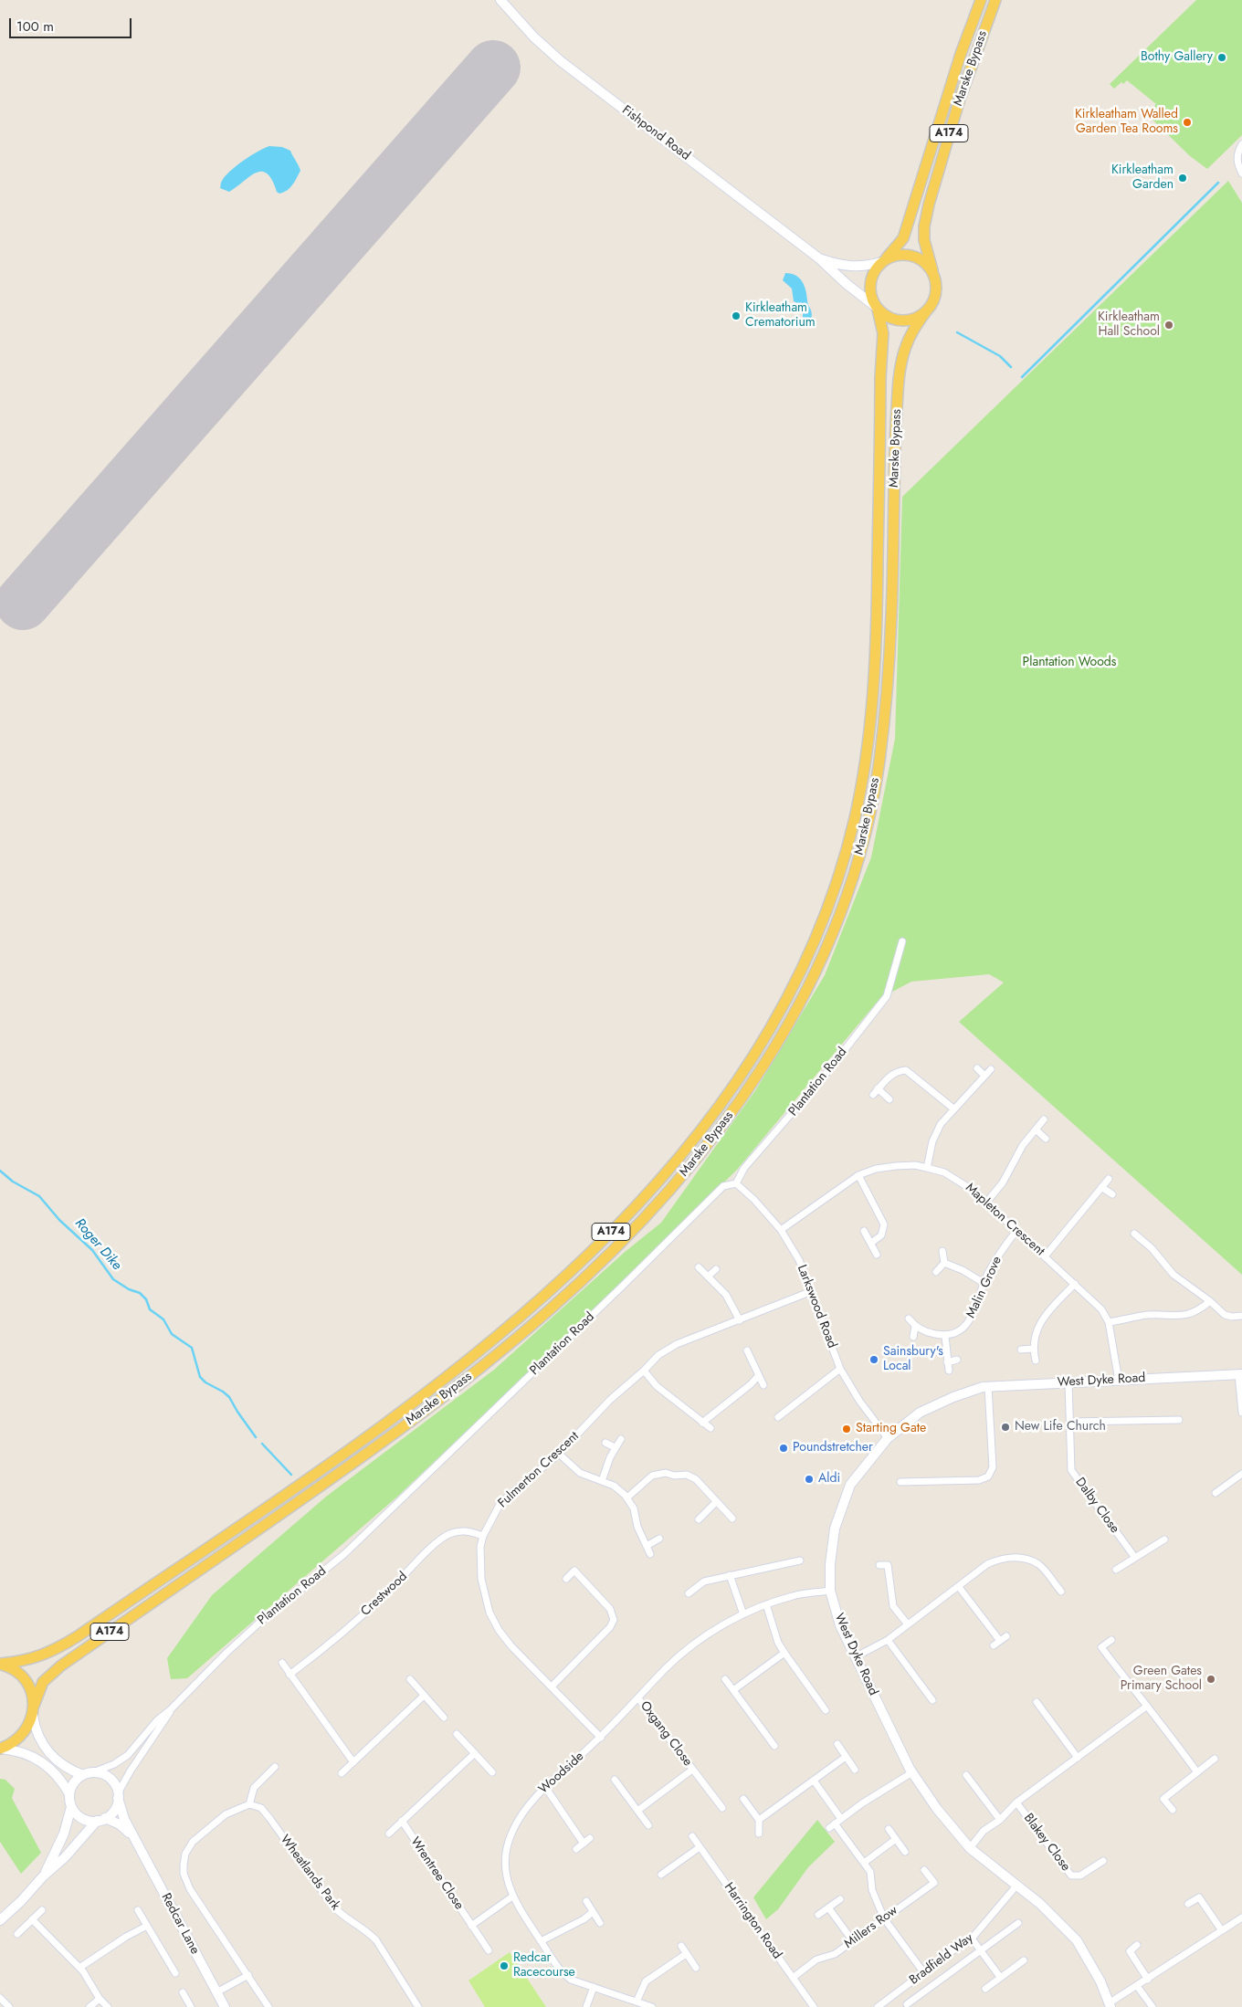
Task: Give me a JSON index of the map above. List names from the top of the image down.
{
  "streets": {
    "main road": ["Marske Bypass", "A174"],
    "street": [
      "Fishpond Road",
      "Plantation Road",
      "Mapleton Crescent",
      "Malin Grove",
      "Larkswood Road",
      "West Dyke Road",
      "Fulmerton Crescent",
      "Dalby Close",
      "Crestwood",
      "Oxgang Close",
      "Woodside",
      "Blakey Close",
      "Wheatlands Park",
      "Wrentree Close",
      "Harrington Road",
      "Redcar Lane",
      "Millers Row",
      "Bradfield Way"
    ]
  },
  "crossings": [
    ["Marske Bypass", "Fishpond Road"],
    ["Marske Bypass", "A174"],
    ["Fishpond Road", "A174"],
    ["Plantation Road", "Larkswood Road"],
    ["Plantation Road", "Redcar Lane"],
    ["Mapleton Crescent", "Malin Grove"],
    ["Mapleton Crescent", "Larkswood Road"],
    ["Mapleton Crescent", "West Dyke Road"],
    ["Larkswood Road", "West Dyke Road"],
    ["Larkswood Road", "Fulmerton Crescent"],
    ["West Dyke Road", "Dalby Close"],
    ["West Dyke Road", "Woodside"],
    ["West Dyke Road", "Blakey Close"],
    ["West Dyke Road", "Bradfield Way"],
    ["Fulmerton Crescent", "Crestwood"],
    ["Fulmerton Crescent", "Woodside"],
    ["Oxgang Close", "Woodside"],
    ["Harrington Road", "Millers Row"]
  ],
  "water": ["Roger Dike"],
  "parks": ["Plantation Woods"],
  "places": [
    "Bothy Gallery",
    "Kirkleatham Walled Garden Tea Rooms",
    "Kirkleatham Garden",
    "Kirkleatham Crematorium",
    "Kirkleatham Hall School",
    "Sainsbury's Local",
    "New Life Church",
    "Starting Gate",
    "Poundstretcher",
    "Aldi",
    "Green Gates Primary School",
    "Redcar Racecourse"
  ],
  "scale_bar": "100 m"
}
